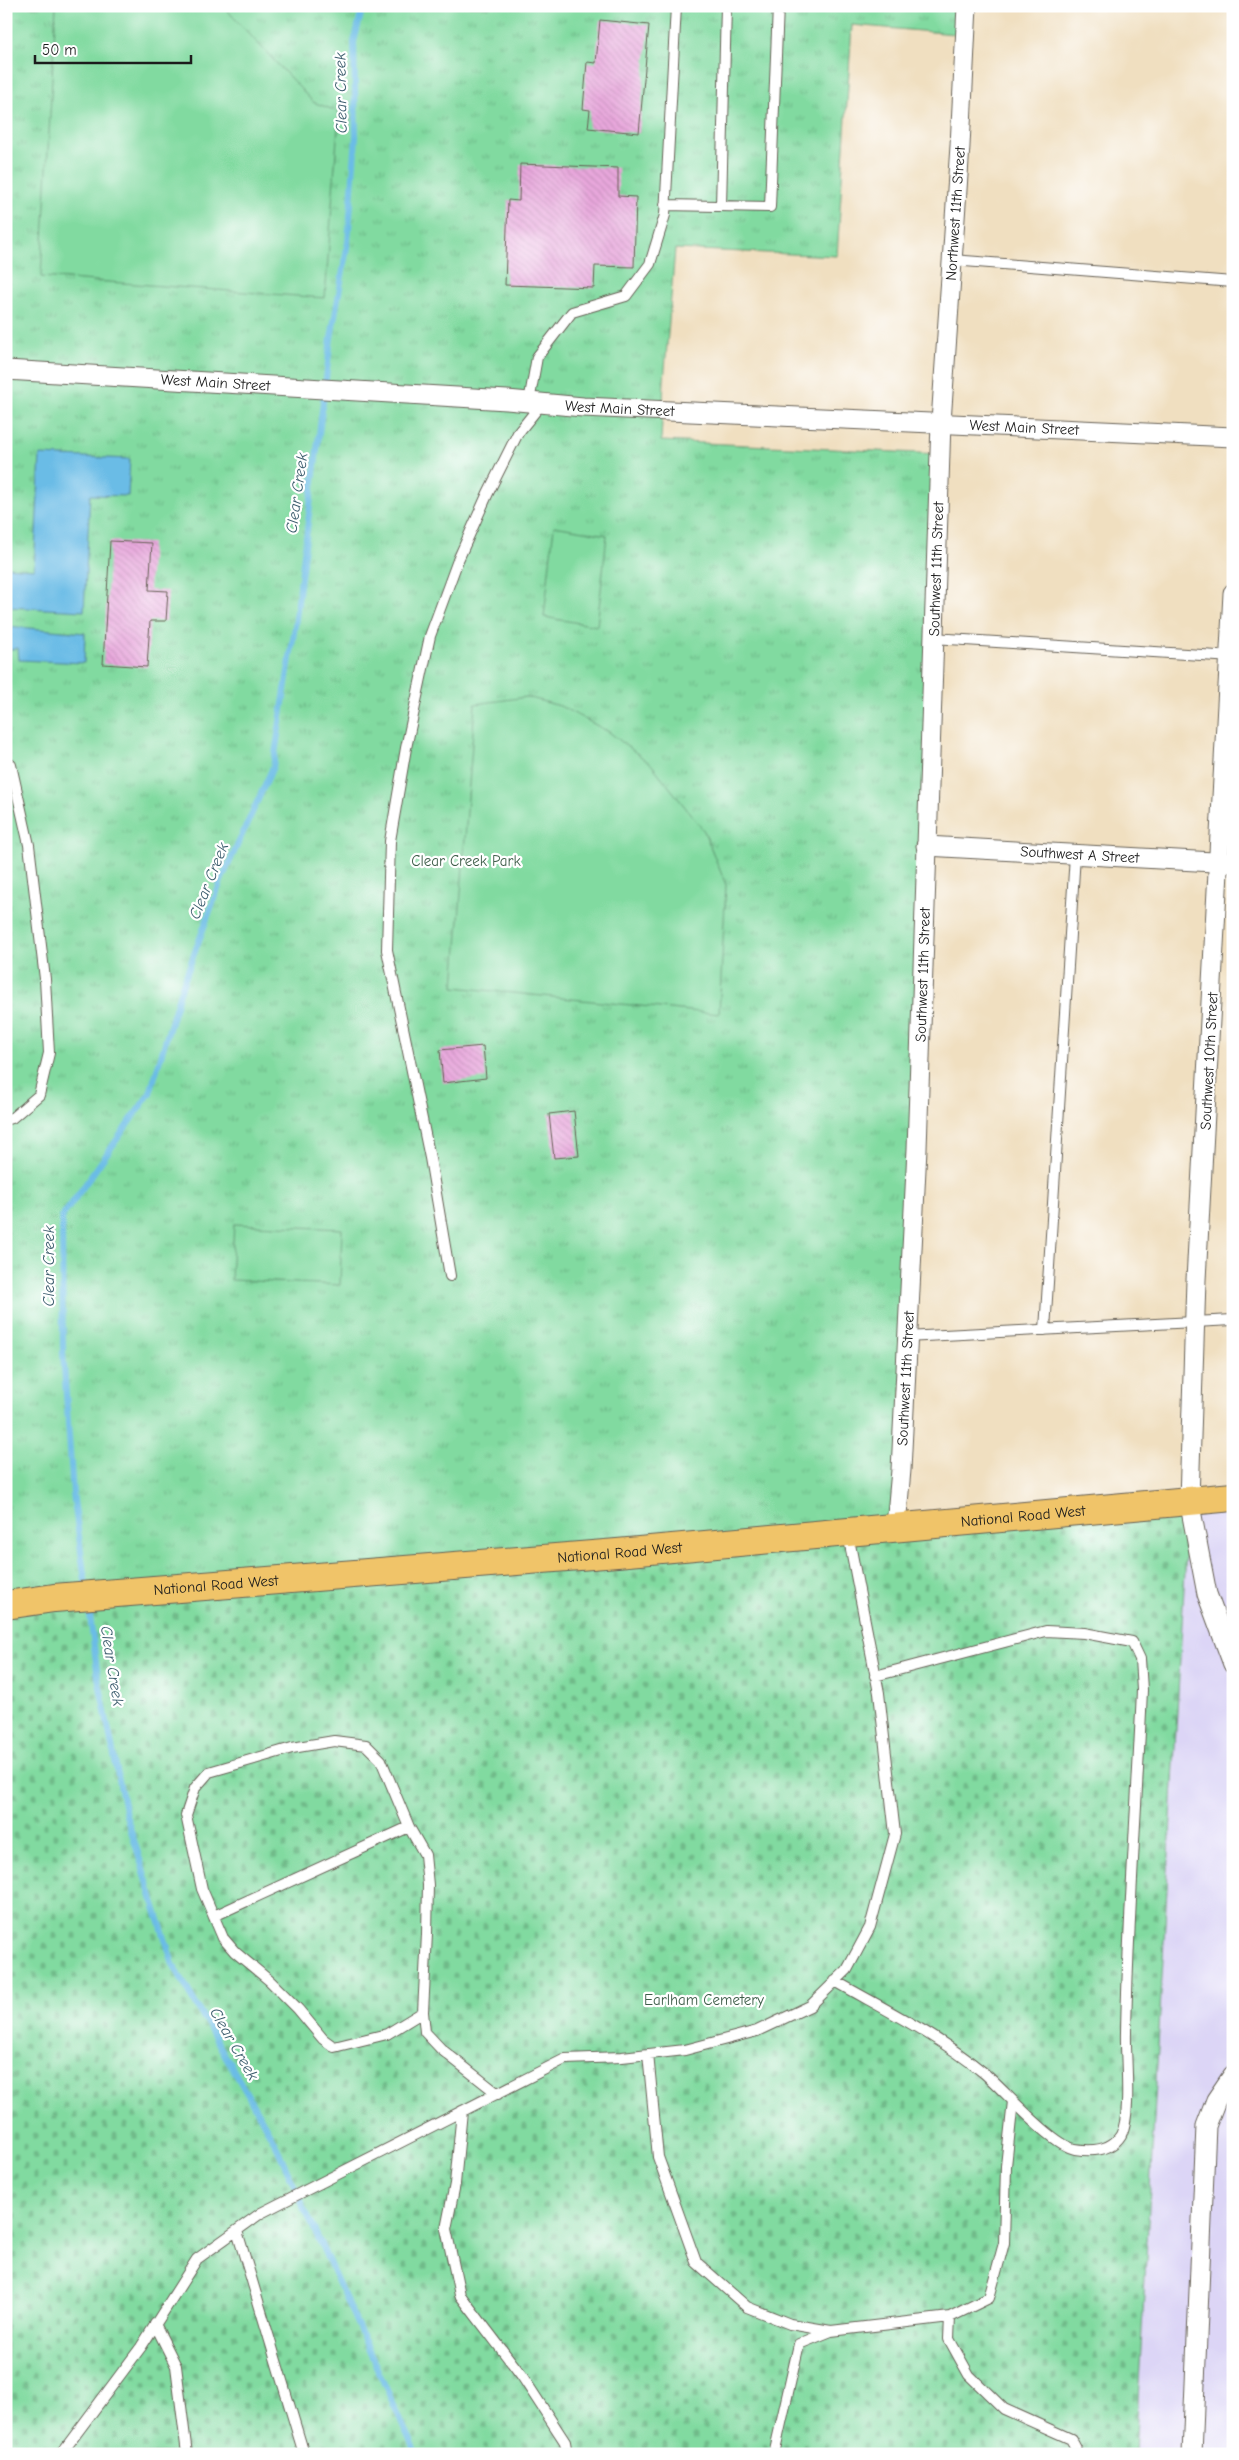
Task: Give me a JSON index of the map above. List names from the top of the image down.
{
  "streets": {
    "main road": ["National Road West"],
    "street": [
      "Northwest 11th Street",
      "West Main Street",
      "Southwest 11th Street",
      "Southwest A Street",
      "Southwest 10th Street"
    ]
  },
  "crossings": [
    ["Northwest 11th Street", "West Main Street"],
    ["Northwest 11th Street", "Southwest 11th Street"],
    ["West Main Street", "Southwest 11th Street"],
    ["Southwest 11th Street", "Southwest A Street"],
    ["Southwest 11th Street", "National Road West"],
    ["Southwest A Street", "Southwest 10th Street"],
    ["Southwest 10th Street", "National Road West"]
  ],
  "water": ["Clear Creek"],
  "parks": ["Clear Creek Park", "Earlham Cemetery"],
  "scale_bar": "50 m"
}
